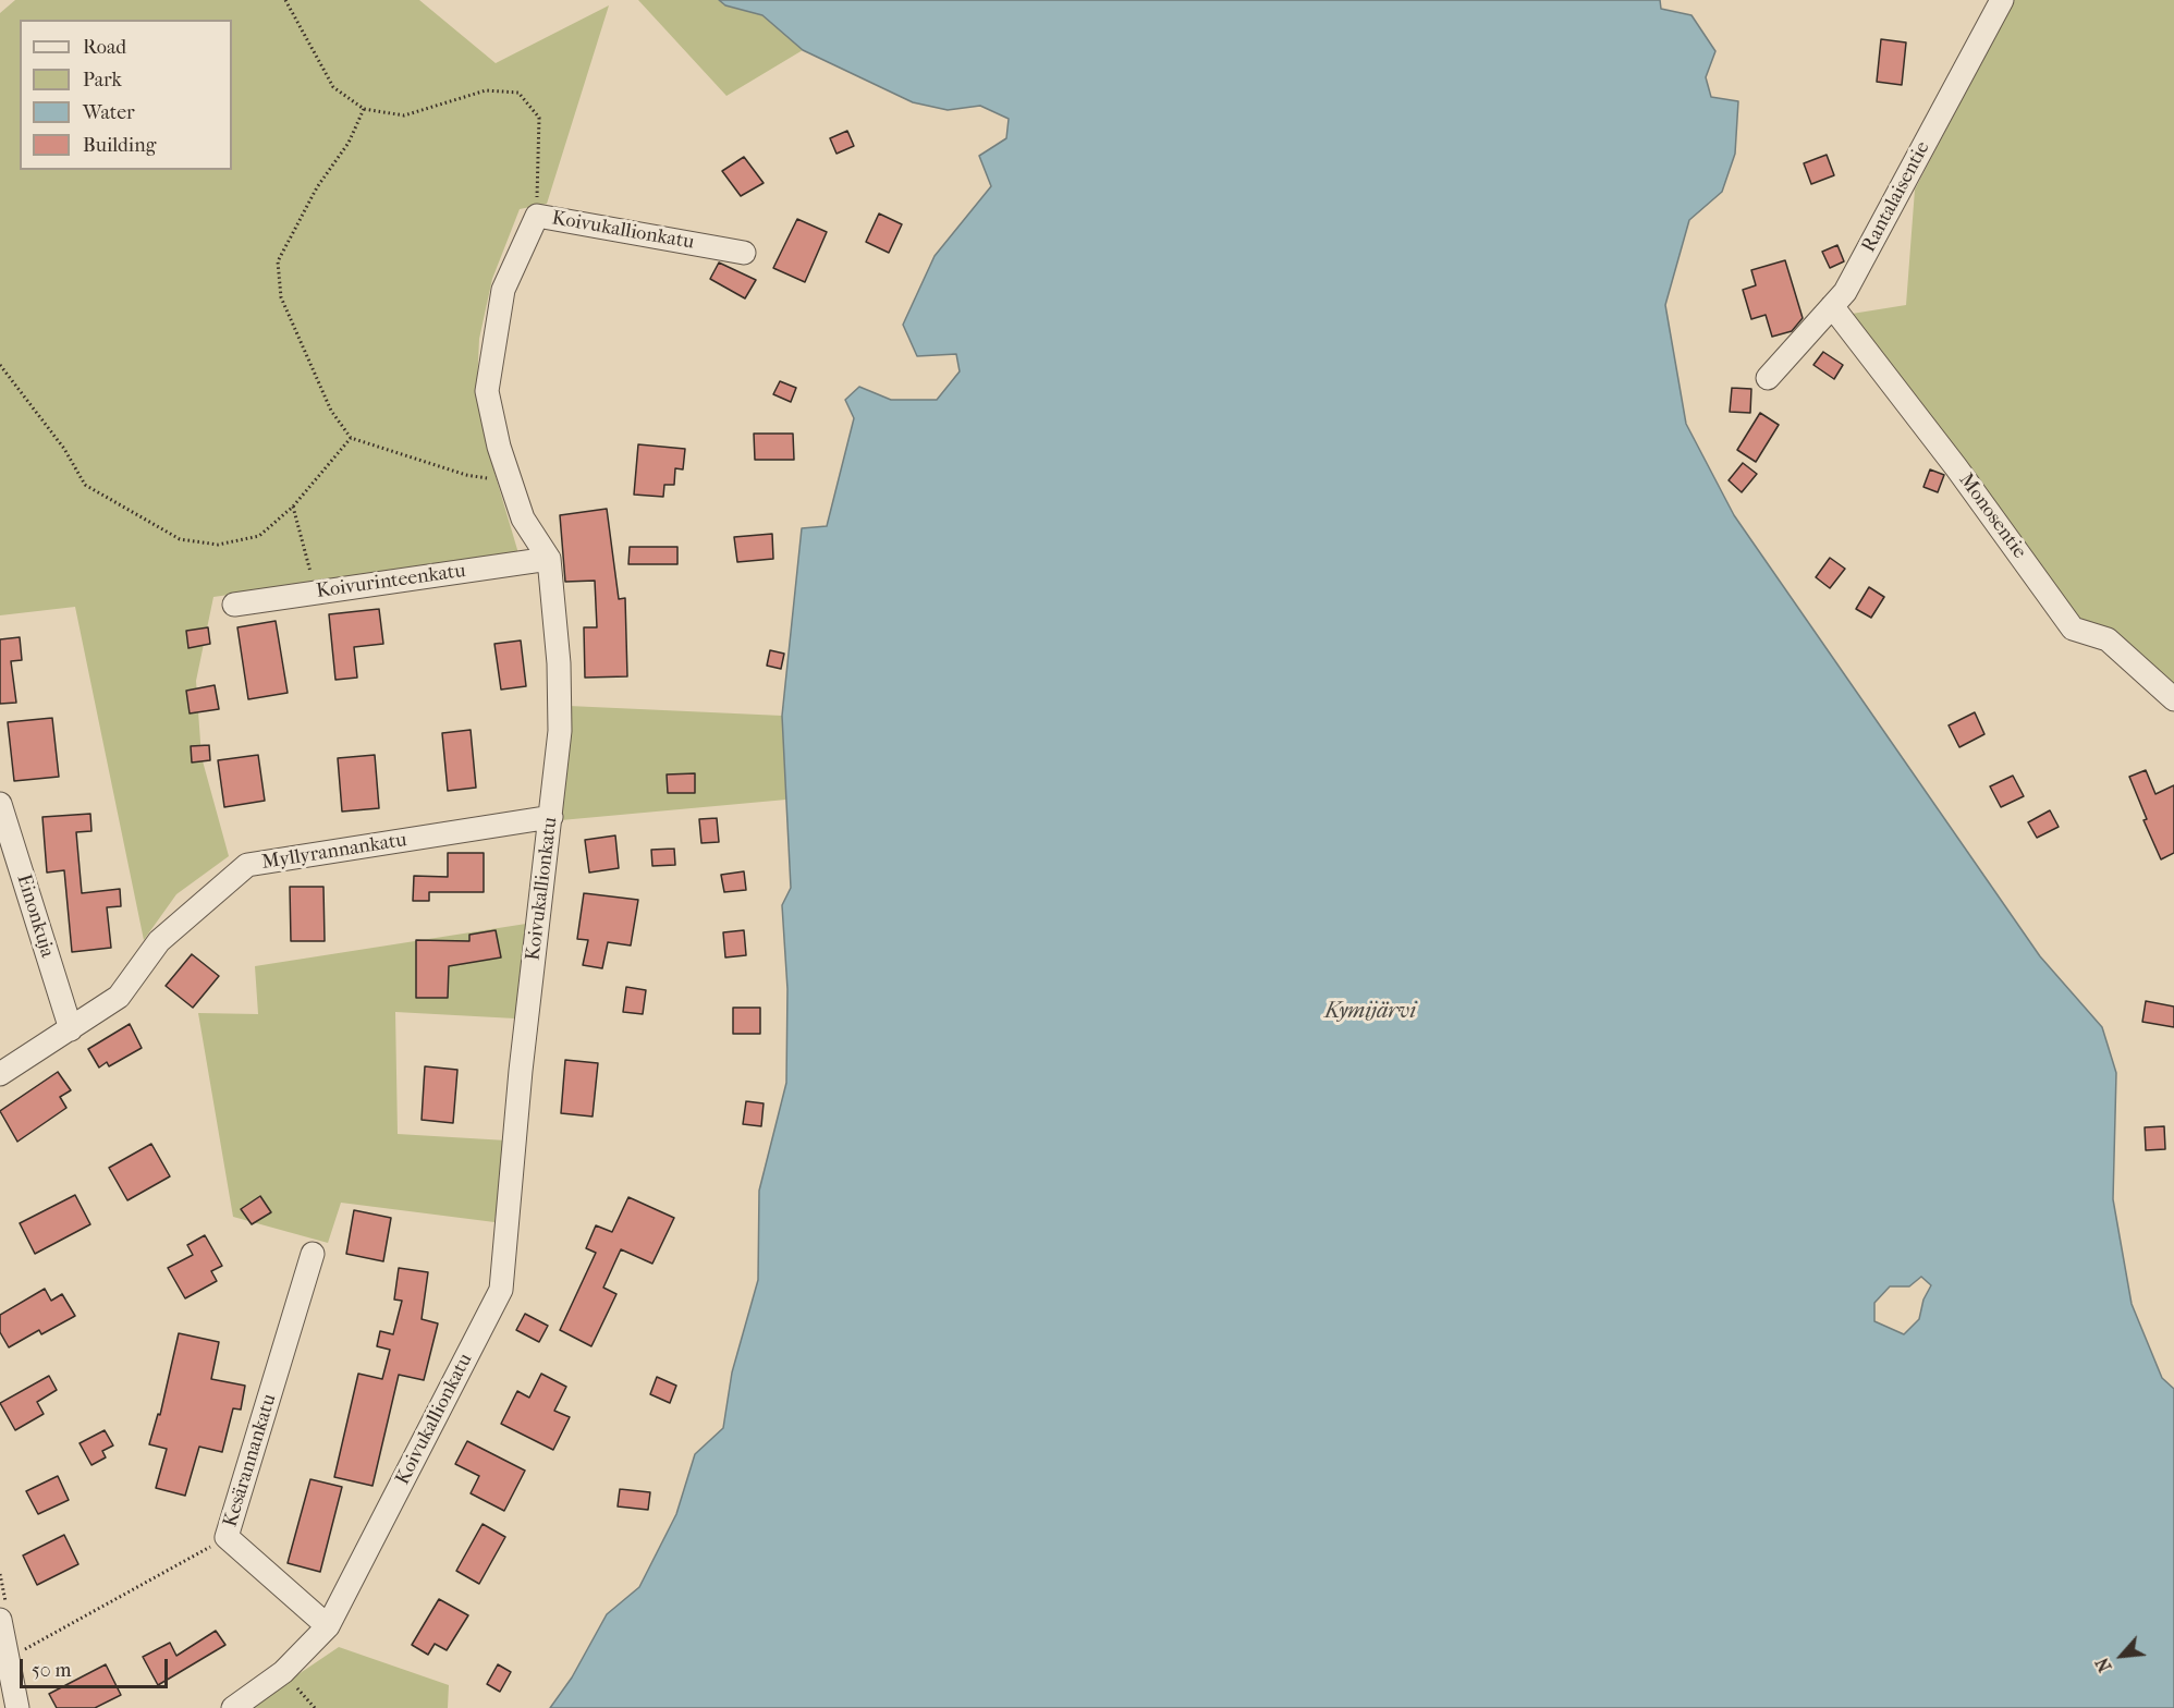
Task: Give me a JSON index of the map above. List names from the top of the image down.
{
  "streets": {
    "street": [
      "Rantalaisentie",
      "Koivukallionkatu",
      "Monosentie",
      "Koivurinteenkatu",
      "Myllyrannankatu",
      "Einonkuja",
      "Kesärannankatu"
    ]
  },
  "crossings": [
    ["Rantalaisentie", "Monosentie"],
    ["Koivukallionkatu", "Koivurinteenkatu"],
    ["Koivukallionkatu", "Myllyrannankatu"],
    ["Koivukallionkatu", "Kesärannankatu"],
    ["Myllyrannankatu", "Einonkuja"]
  ],
  "water": ["Kymijärvi"],
  "legend": [
    "Road",
    "Park",
    "Water",
    "Building"
  ],
  "scale_bar": "50 m",
  "north": "bottom left"
}
